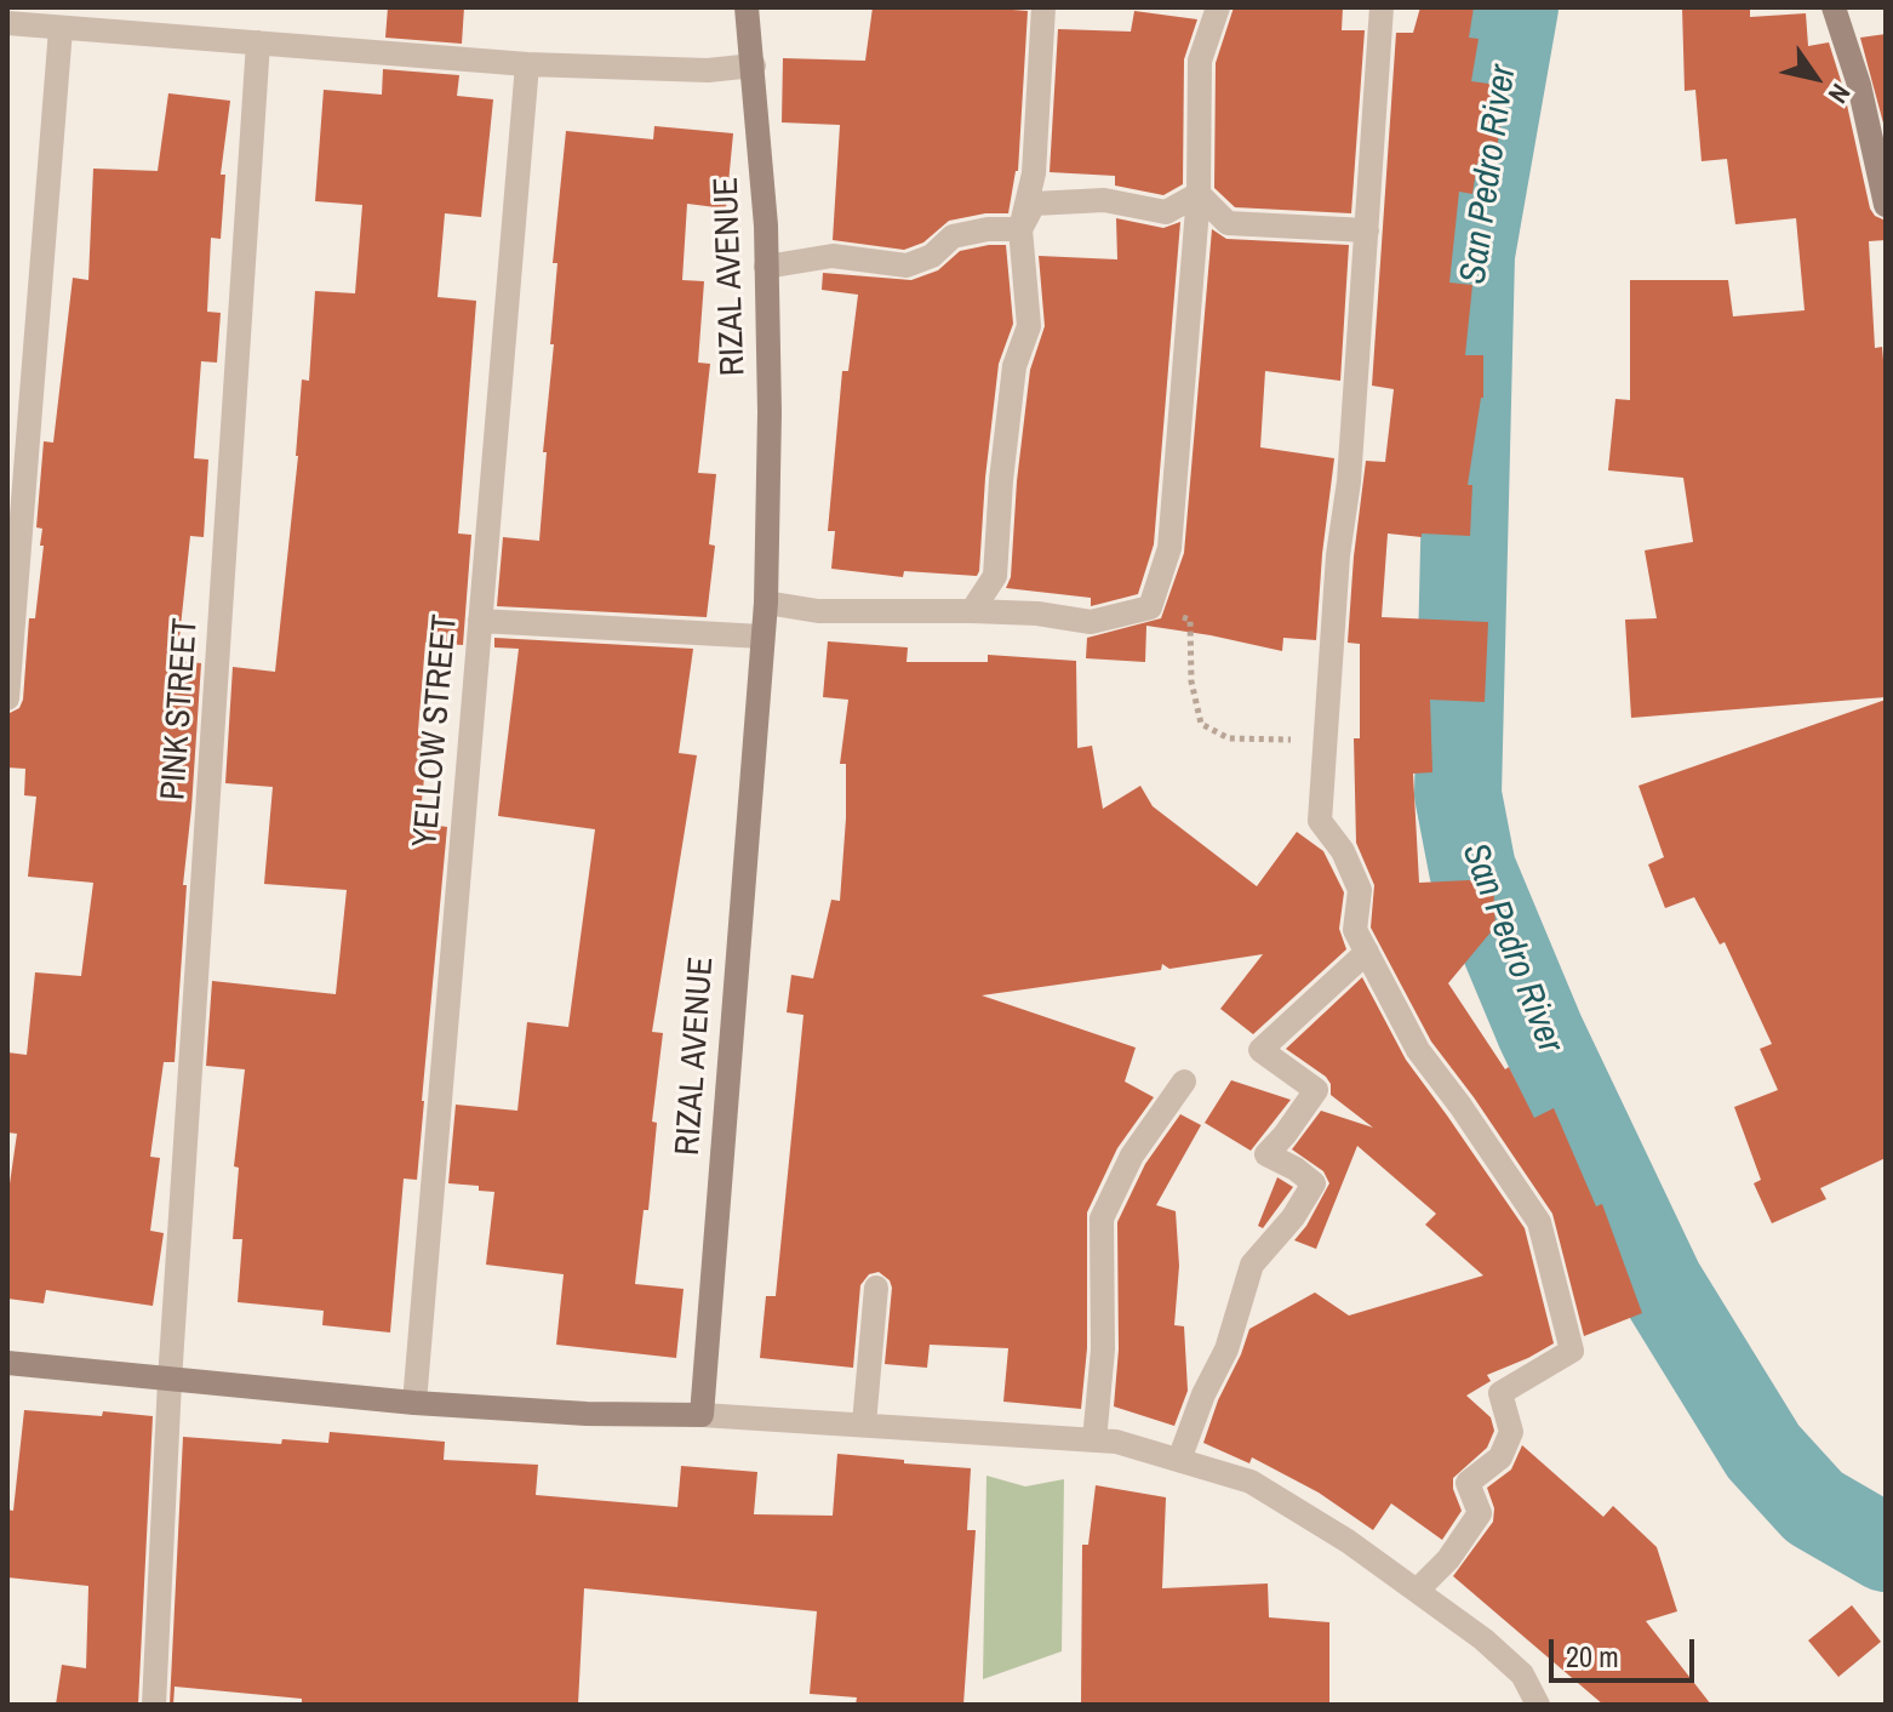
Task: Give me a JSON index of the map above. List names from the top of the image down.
{
  "streets": {
    "main road": ["RIZAL AVENUE"],
    "street": ["PINK STREET", "YELLOW STREET"]
  },
  "water": ["San Pedro River"],
  "scale_bar": "20 m",
  "north": "bottom right"
}
